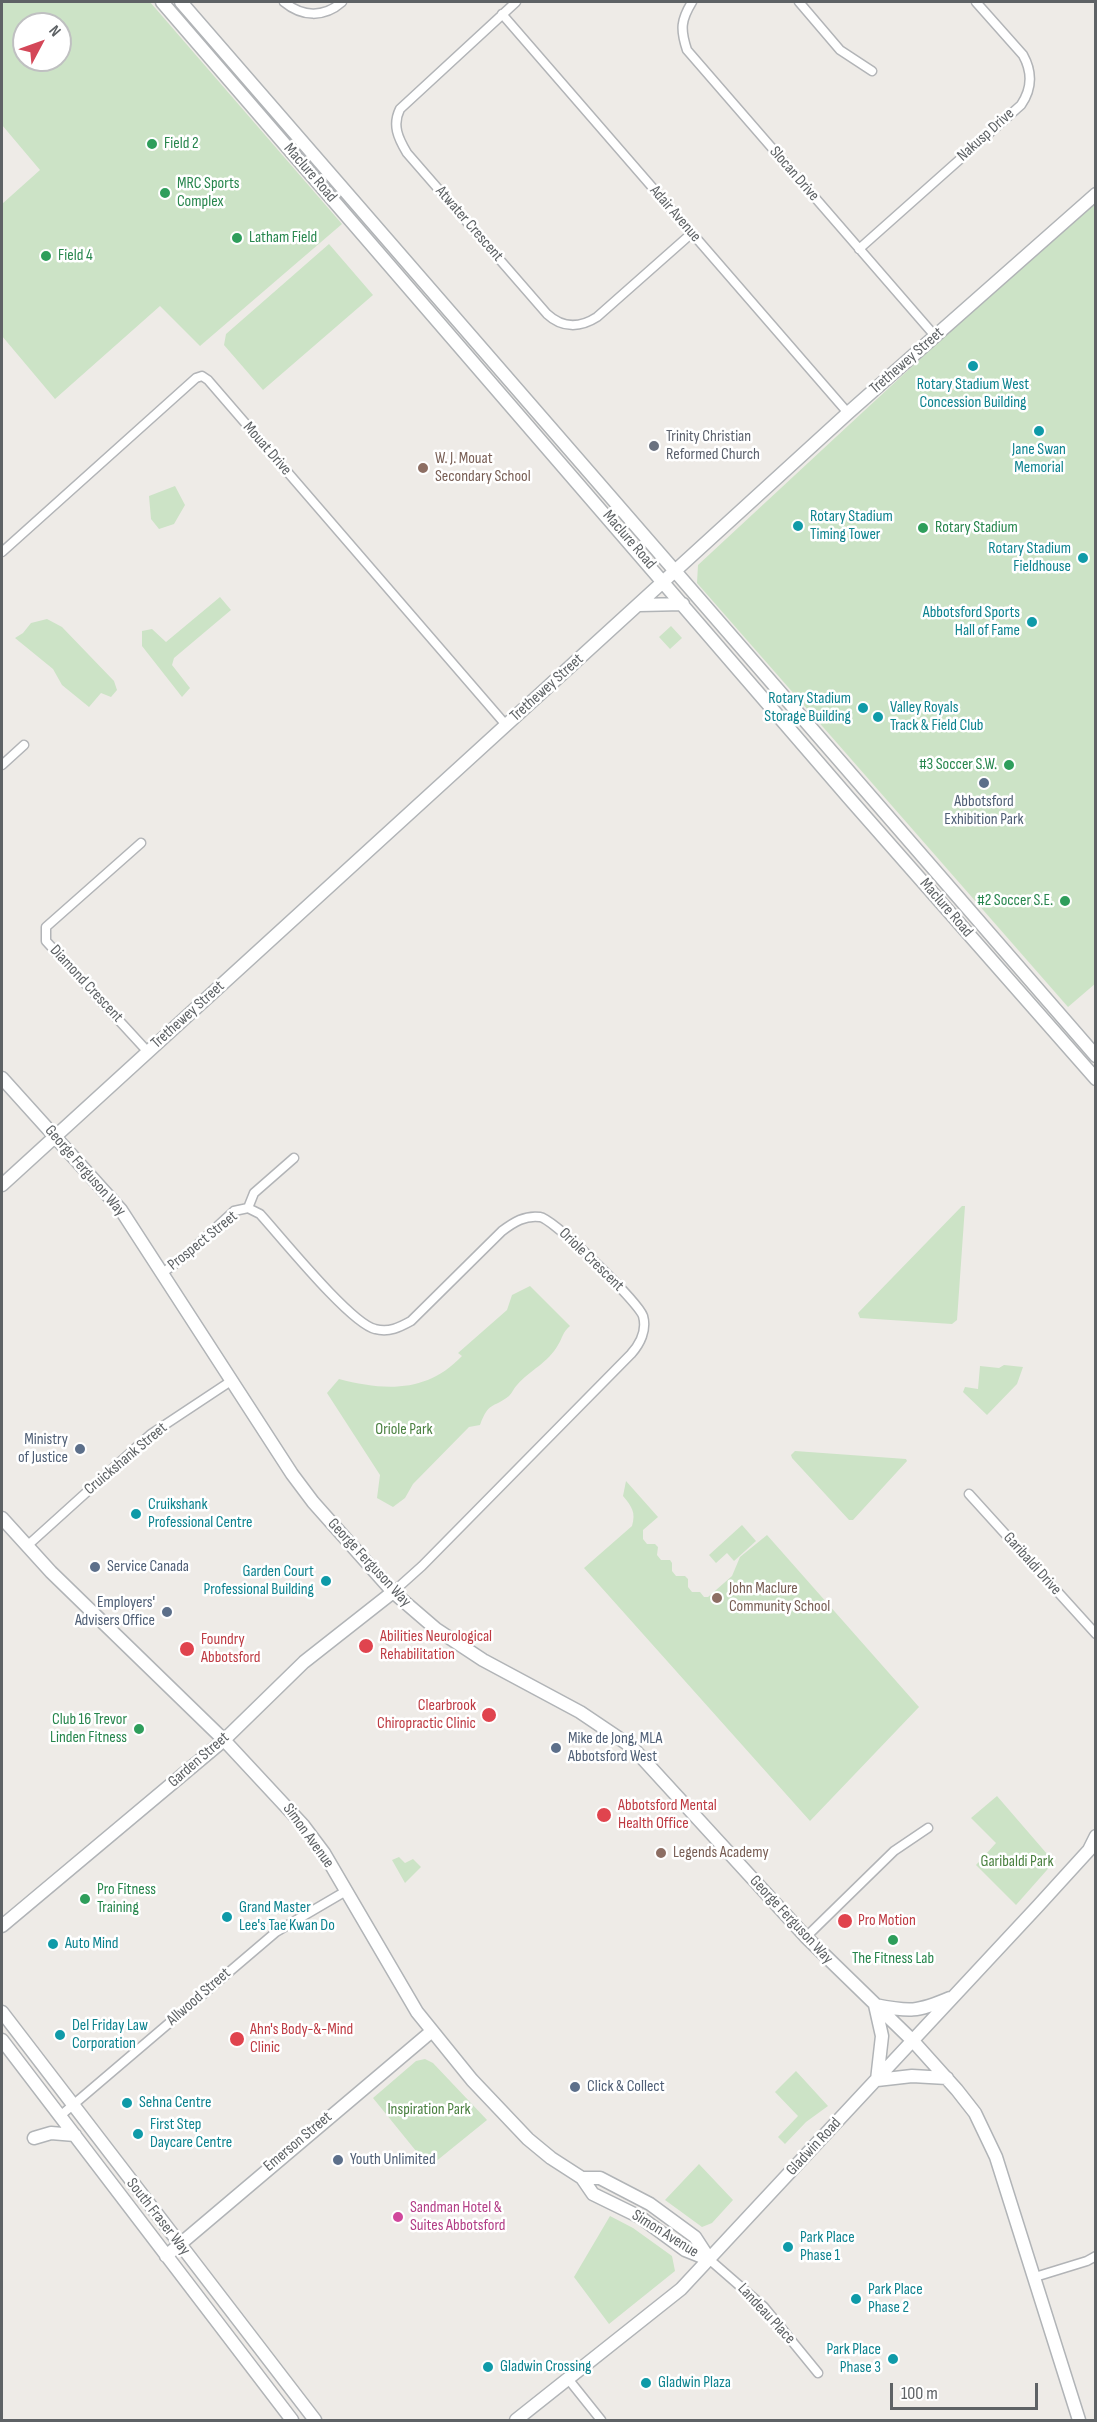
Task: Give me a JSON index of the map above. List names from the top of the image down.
{
  "streets": {
    "main road": [
      "Maclure Road",
      "Trethewey Street",
      "George Ferguson Way",
      "Garden Street",
      "Simon Avenue",
      "Emerson Street",
      "Gladwin Road",
      "South Fraser Way"
    ],
    "street": [
      "Nakusp Drive",
      "Slocan Drive",
      "Adair Avenue",
      "Atwater Crescent",
      "Mouat Drive",
      "Diamond Crescent",
      "Prospect Street",
      "Oriole Crescent",
      "Cruickshank Street",
      "Garibaldi Drive",
      "Allwood Street",
      "Landeau Place"
    ]
  },
  "crossings": [
    ["Nakusp Drive", "Slocan Drive"],
    ["Maclure Road", "Trethewey Street"],
    ["Slocan Drive", "Trethewey Street"],
    ["Adair Avenue", "Atwater Crescent"],
    ["Adair Avenue", "Trethewey Street"],
    ["Trethewey Street", "Mouat Drive"],
    ["Trethewey Street", "Diamond Crescent"],
    ["Trethewey Street", "George Ferguson Way"],
    ["George Ferguson Way", "Prospect Street"],
    ["George Ferguson Way", "Oriole Crescent"],
    ["George Ferguson Way", "Cruickshank Street"],
    ["George Ferguson Way", "Garden Street"],
    ["George Ferguson Way", "Gladwin Road"],
    ["Prospect Street", "Oriole Crescent"],
    ["Oriole Crescent", "Garden Street"],
    ["Cruickshank Street", "Simon Avenue"],
    ["Garden Street", "Simon Avenue"],
    ["Simon Avenue", "Allwood Street"],
    ["Simon Avenue", "Emerson Street"],
    ["Simon Avenue", "Gladwin Road"],
    ["Simon Avenue", "Landeau Place"],
    ["Allwood Street", "South Fraser Way"],
    ["Emerson Street", "South Fraser Way"],
    ["Gladwin Road", "Landeau Place"]
  ],
  "parks": ["Oriole Park", "Garibaldi Park", "Inspiration Park"],
  "places": [
    "Field 2",
    "MRC Sports Complex",
    "Latham Field",
    "Field 4",
    "Rotary Stadium West Concession Building",
    "Jane Swan Memorial",
    "Trinity Christian Reformed Church",
    "W. J. Mouat Secondary School",
    "Rotary Stadium Timing Tower",
    "Rotary Stadium",
    "Rotary Stadium Fieldhouse",
    "Abbotsford Sports Hall of Fame",
    "Rotary Stadium Storage Building",
    "Valley Royals Track & Field Club",
    "#3 Soccer S.W.",
    "Abbotsford Exhibition Park",
    "#2 Soccer S.E.",
    "Ministry of Justice",
    "Cruikshank Professional Centre",
    "Service Canada",
    "Garden Court Professional Building",
    "John Maclure Community School",
    "Employers' Advisers Office",
    "Abilities Neurological Rehabilitation",
    "Foundry Abbotsford",
    "Clearbrook Chiropractic Clinic",
    "Club 16 Trevor Linden Fitness",
    "Mike de Jong, MLA Abbotsford West",
    "Abbotsford Mental Health Office",
    "Legends Academy",
    "Pro Fitness Training",
    "Grand Master Lee's Tae Kwan Do",
    "Pro Motion",
    "The Fitness Lab",
    "Auto Mind",
    "Del Friday Law Corporation",
    "Ahn's Body-&-Mind Clinic",
    "Click & Collect",
    "Sehna Centre",
    "First Step Daycare Centre",
    "Youth Unlimited",
    "Sandman Hotel & Suites Abbotsford",
    "Park Place Phase 1",
    "Park Place Phase 2",
    "Park Place Phase 3",
    "Gladwin Crossing",
    "Gladwin Plaza"
  ],
  "scale_bar": "100 m",
  "north": "top right"
}
